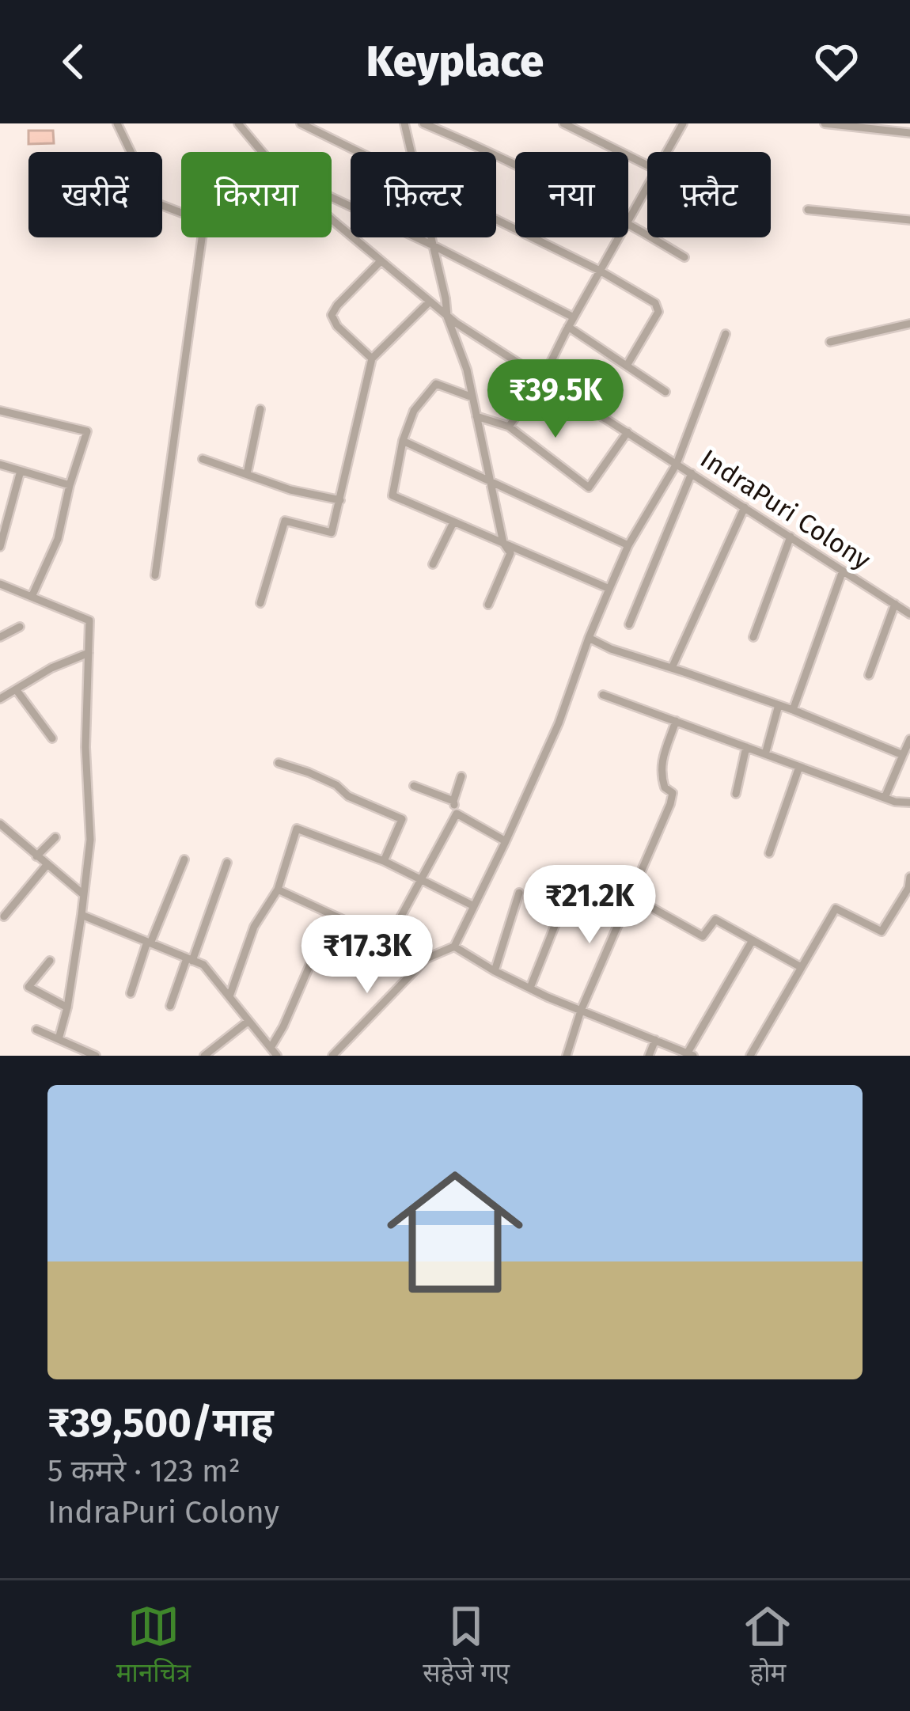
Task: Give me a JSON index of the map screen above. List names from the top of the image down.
{
  "streets": {
    "street": ["IndraPuri Colony"]
  },
  "page": {
    "header": "Keyplace",
    "chip": [
      "खरीदें",
      "किराया",
      "फ़िल्टर",
      "नया",
      "फ़्लैट"
    ],
    "price": ["₹39.5K", "₹21.2K", "₹17.3K"],
    "list": [
      {
        "name": "₹39,500/माह",
        "note": "5 कमरे · 123 m² · IndraPuri Colony"
      }
    ],
    "tabs": ["मानचित्र", "सहेजे गए", "होम"]
  }
}
